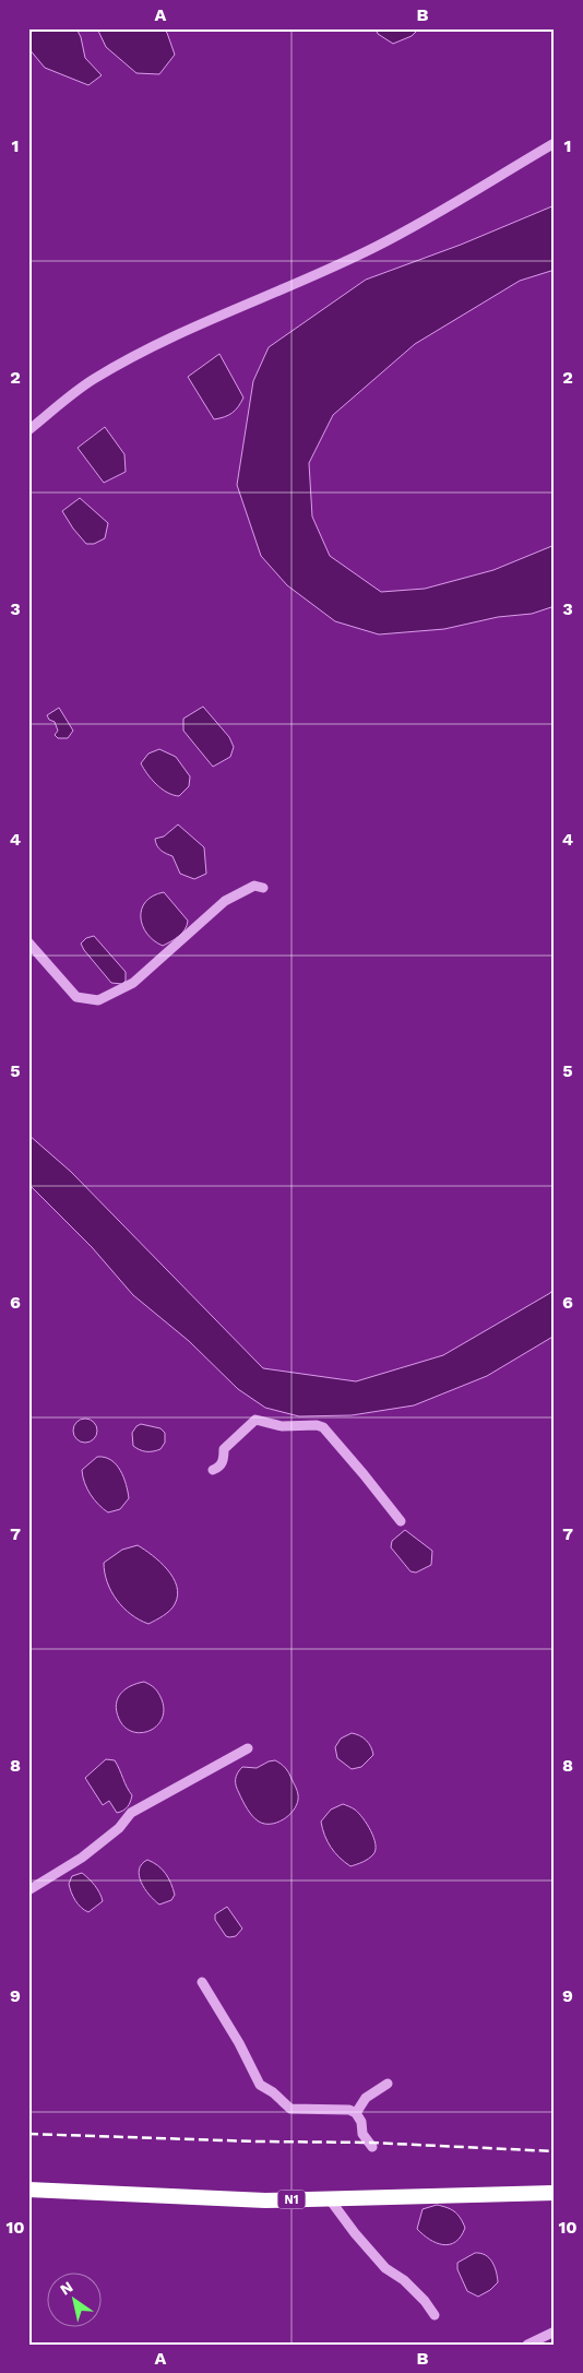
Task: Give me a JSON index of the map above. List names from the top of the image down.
{
  "streets": {
    "highway": ["N1"]
  },
  "north": "top left",
  "grid": {
    "columns": ["A", "B"],
    "rows": [
      "1",
      "2",
      "3",
      "4",
      "5",
      "6",
      "7",
      "8",
      "9",
      "10"
    ]
  }
}
